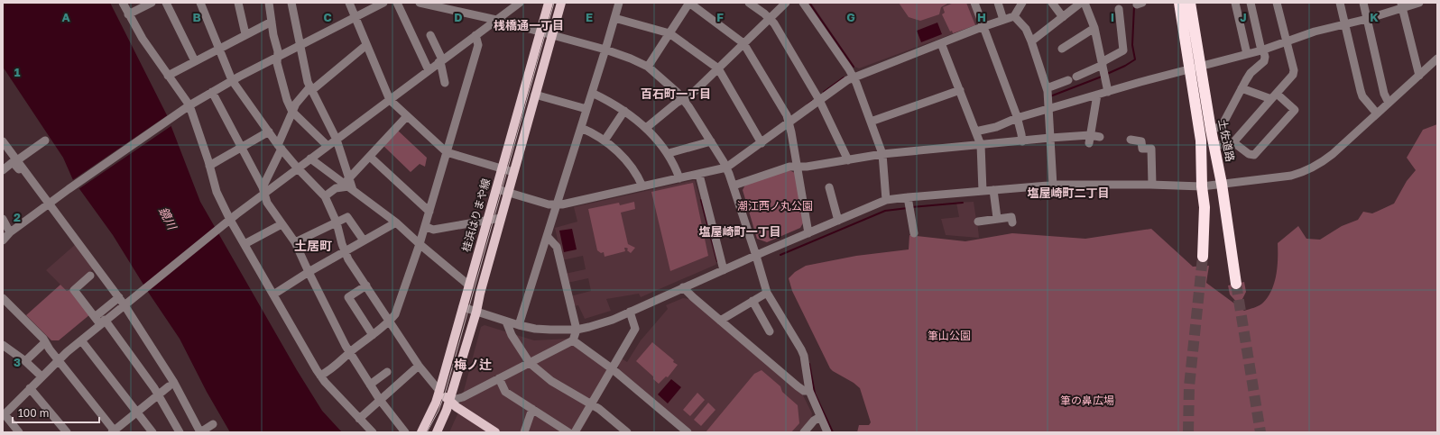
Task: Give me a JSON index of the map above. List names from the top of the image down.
{
  "streets": {
    "highway": ["土佐道路"],
    "main road": ["桂浜はりまや線"]
  },
  "districts": [
    "桟橋通一丁目",
    "百石町一丁目",
    "塩屋崎町二丁目",
    "塩屋崎町一丁目",
    "土居町",
    "梅ノ辻"
  ],
  "water": ["鏡川"],
  "parks": ["潮江西ノ丸公園", "筆山公園", "筆の鼻広場"],
  "scale_bar": "100 m",
  "grid": {
    "columns": [
      "A",
      "B",
      "C",
      "D",
      "E",
      "F",
      "G",
      "H",
      "I",
      "J",
      "K"
    ],
    "rows": ["1", "2", "3"]
  }
}
